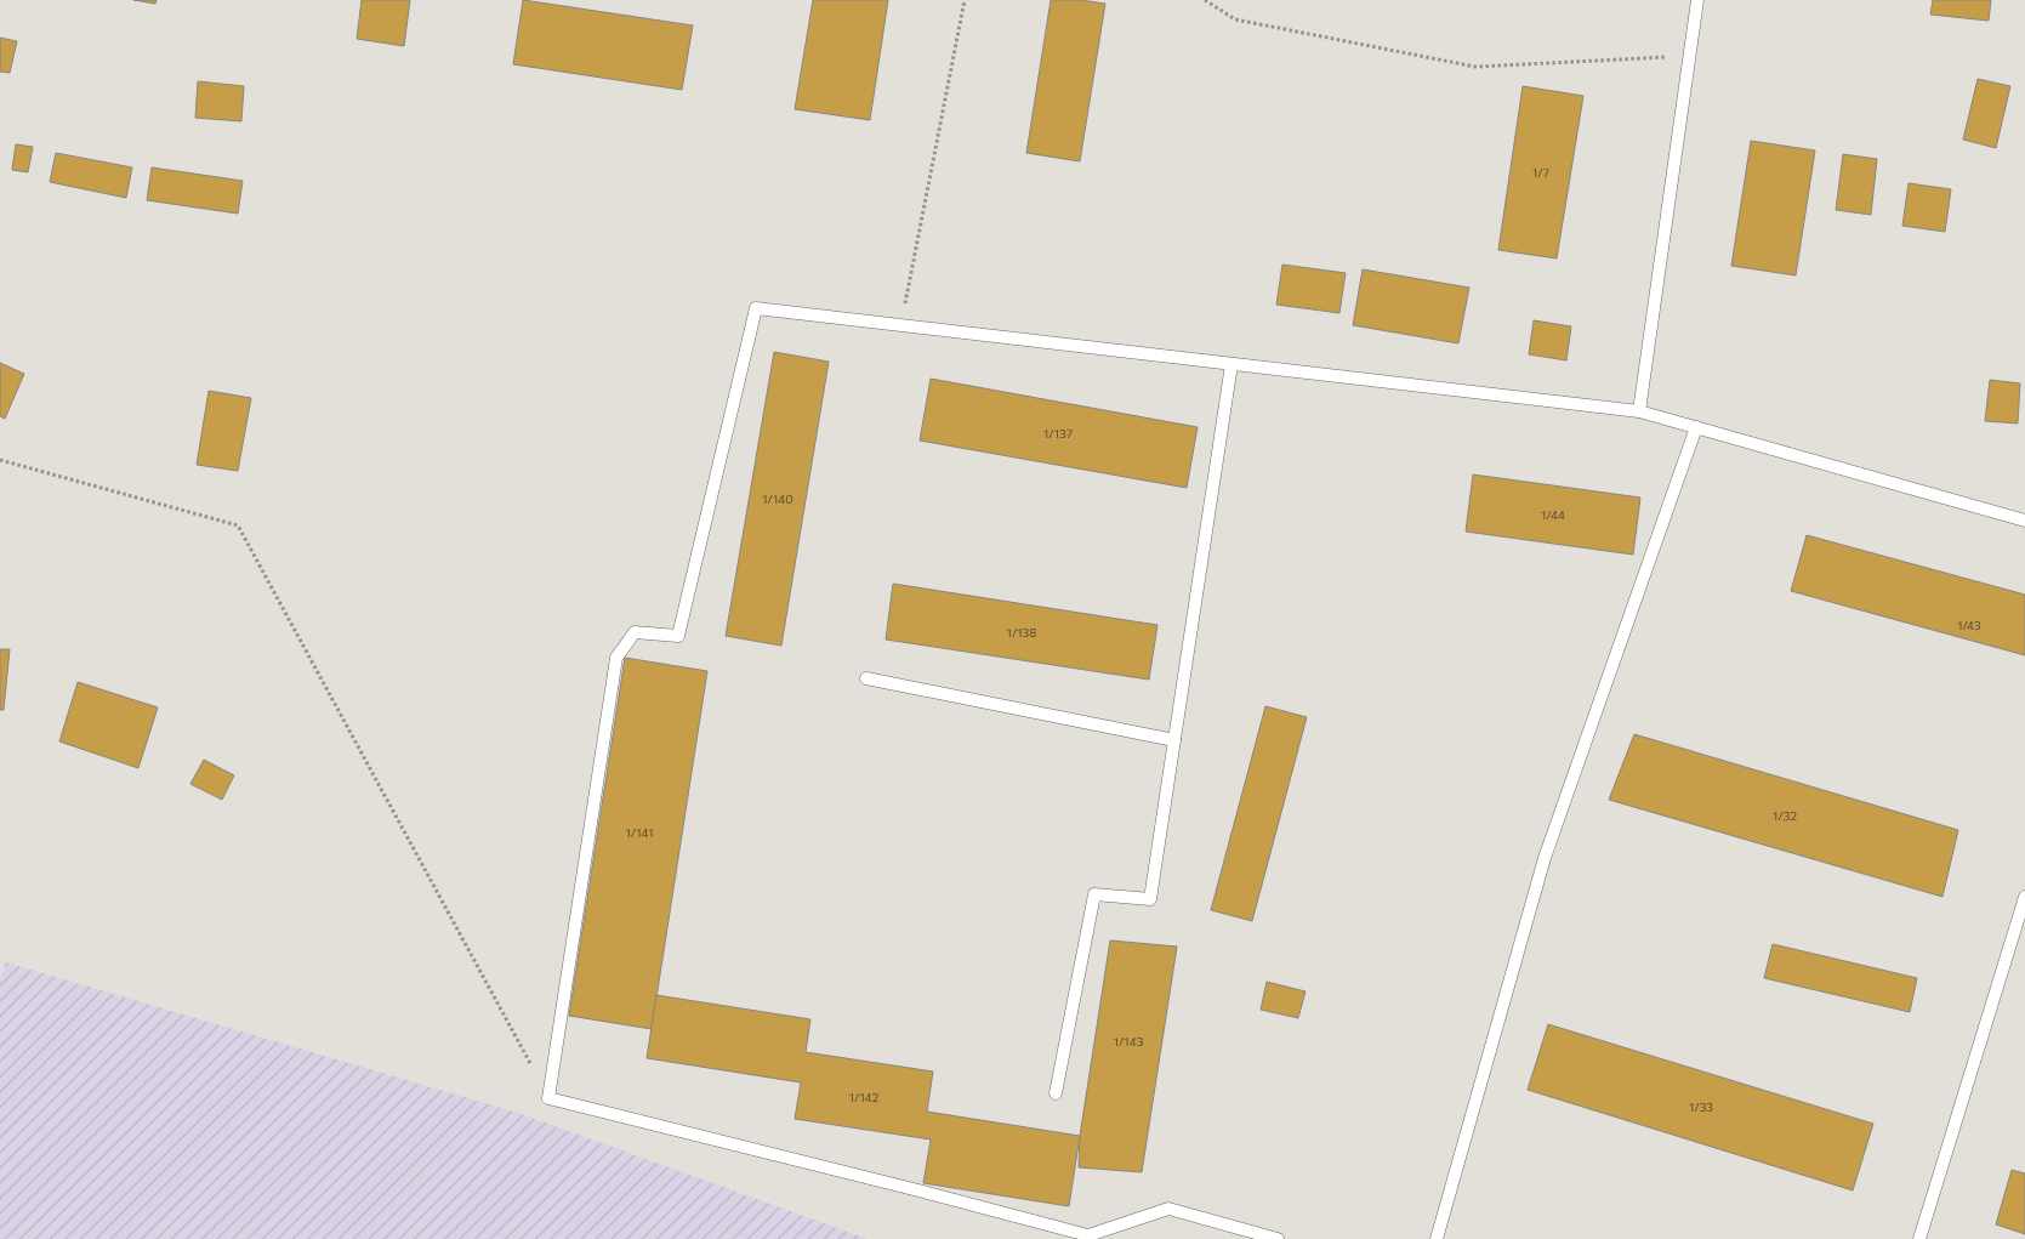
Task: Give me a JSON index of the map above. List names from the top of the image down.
{
  "house_numbers": [
    "1/7",
    "1/137",
    "1/140",
    "1/44",
    "1/43",
    "1/138",
    "1/32",
    "1/141",
    "1/143",
    "1/142",
    "1/33"
  ]
}
